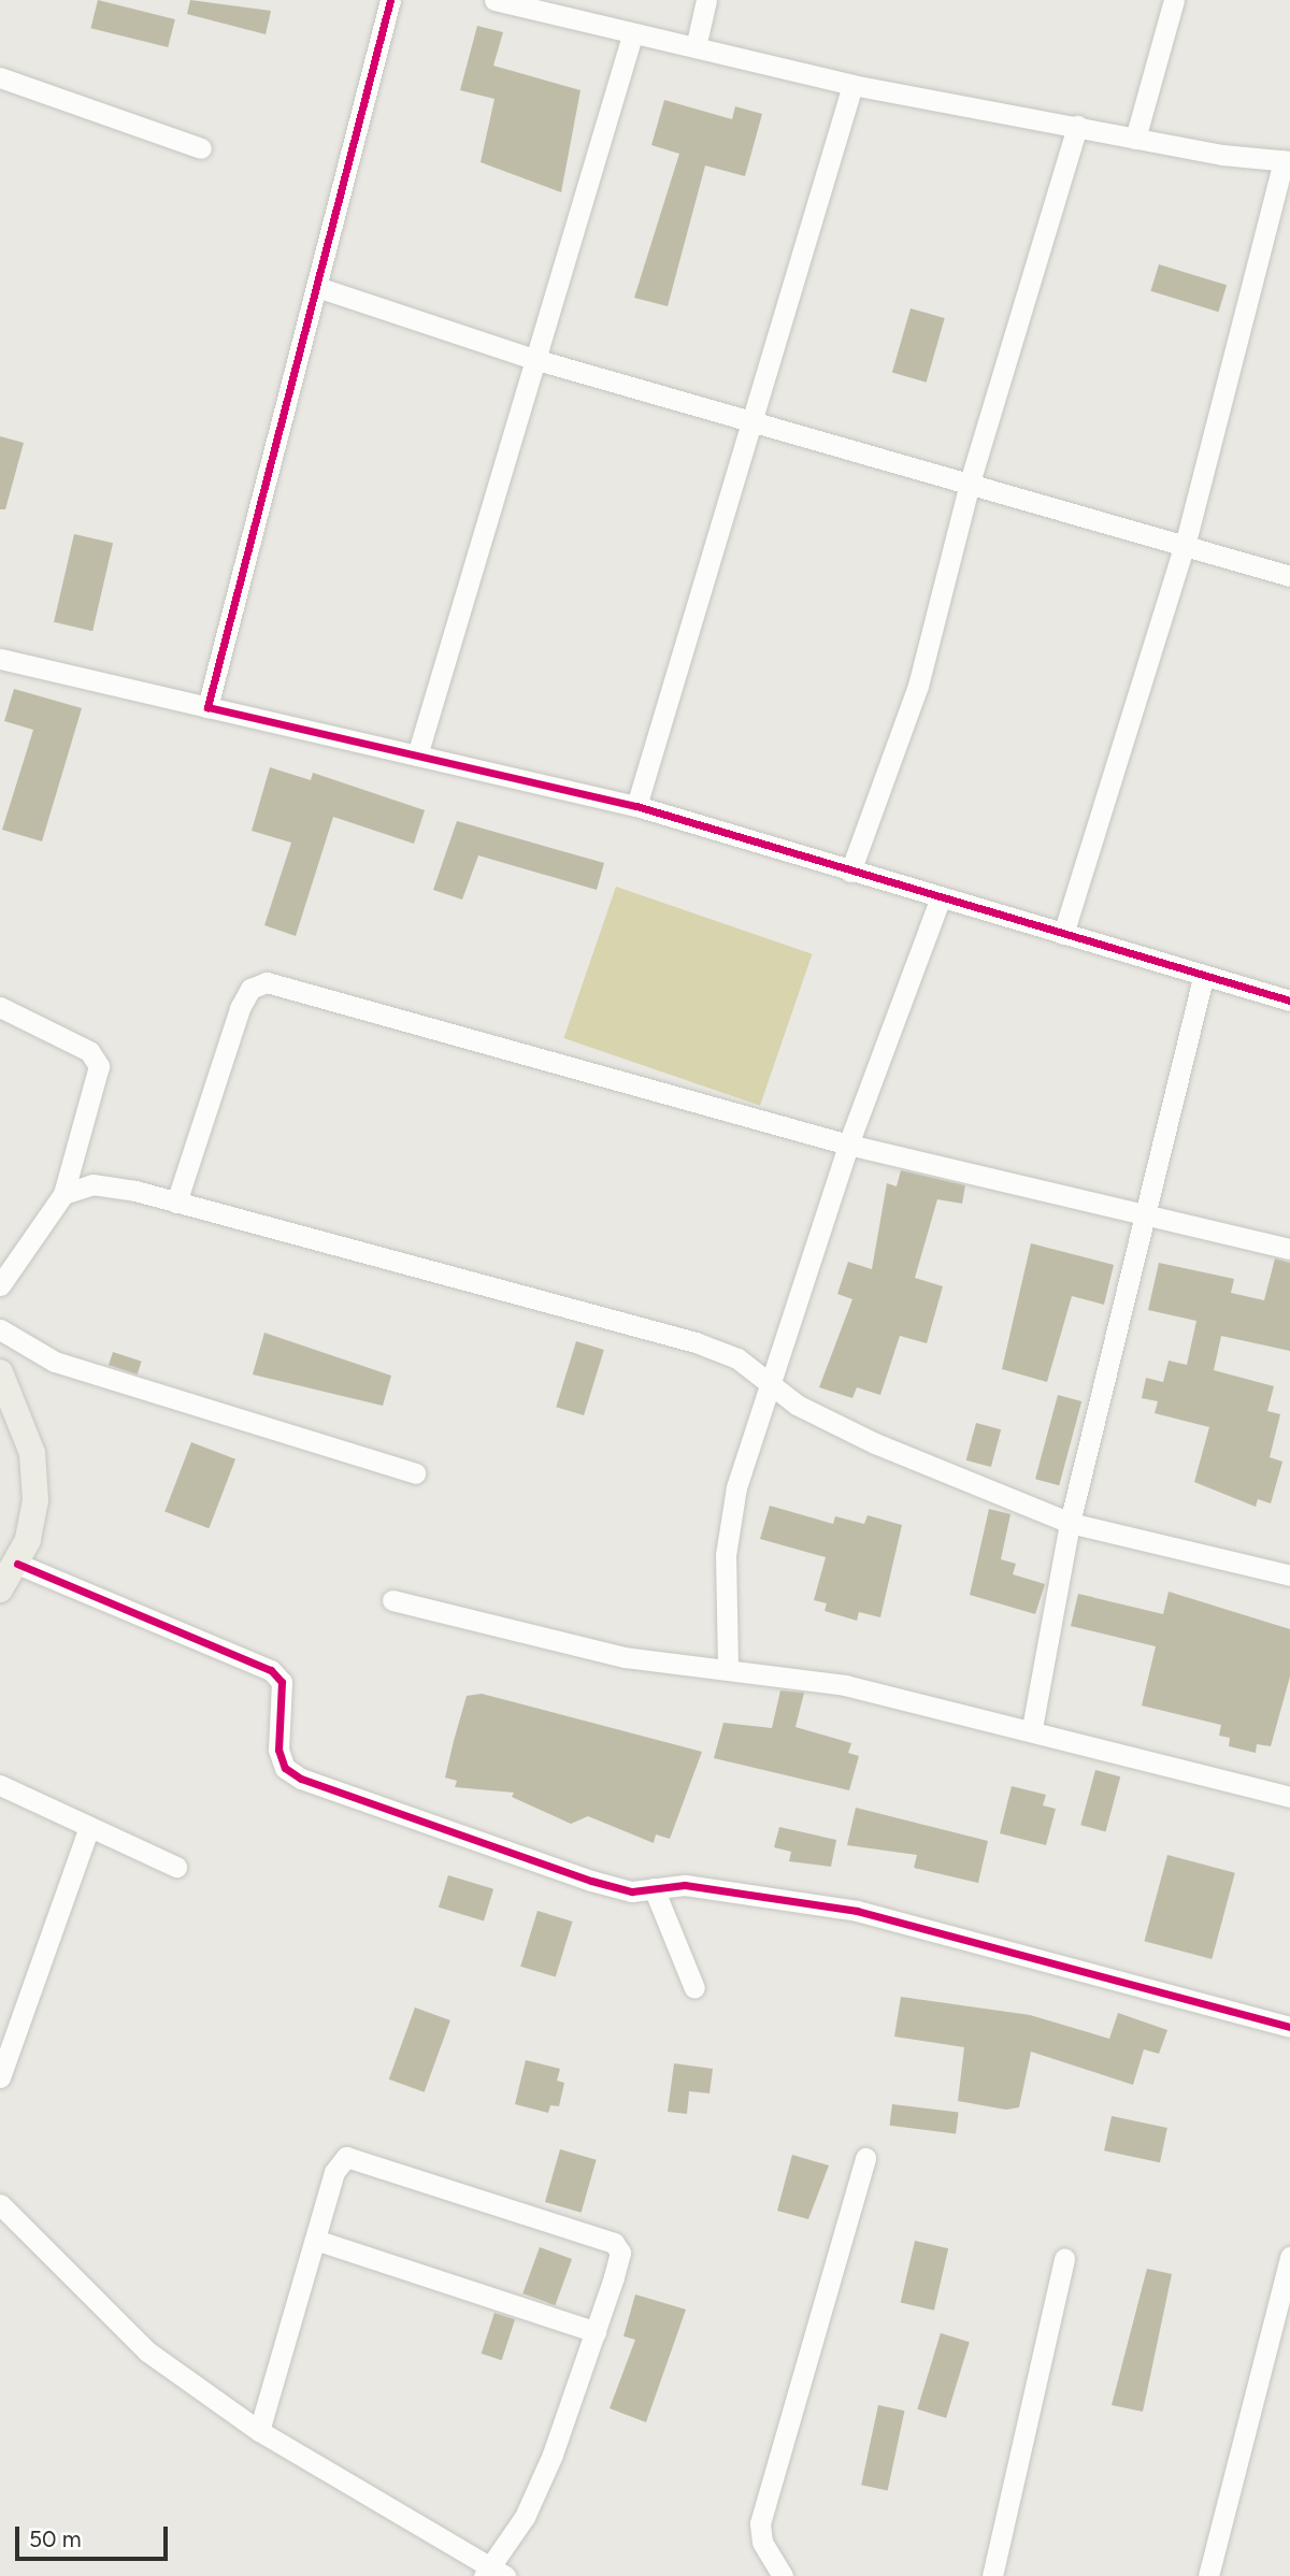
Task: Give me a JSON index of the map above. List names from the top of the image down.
{
  "scale_bar": "50 m"
}
